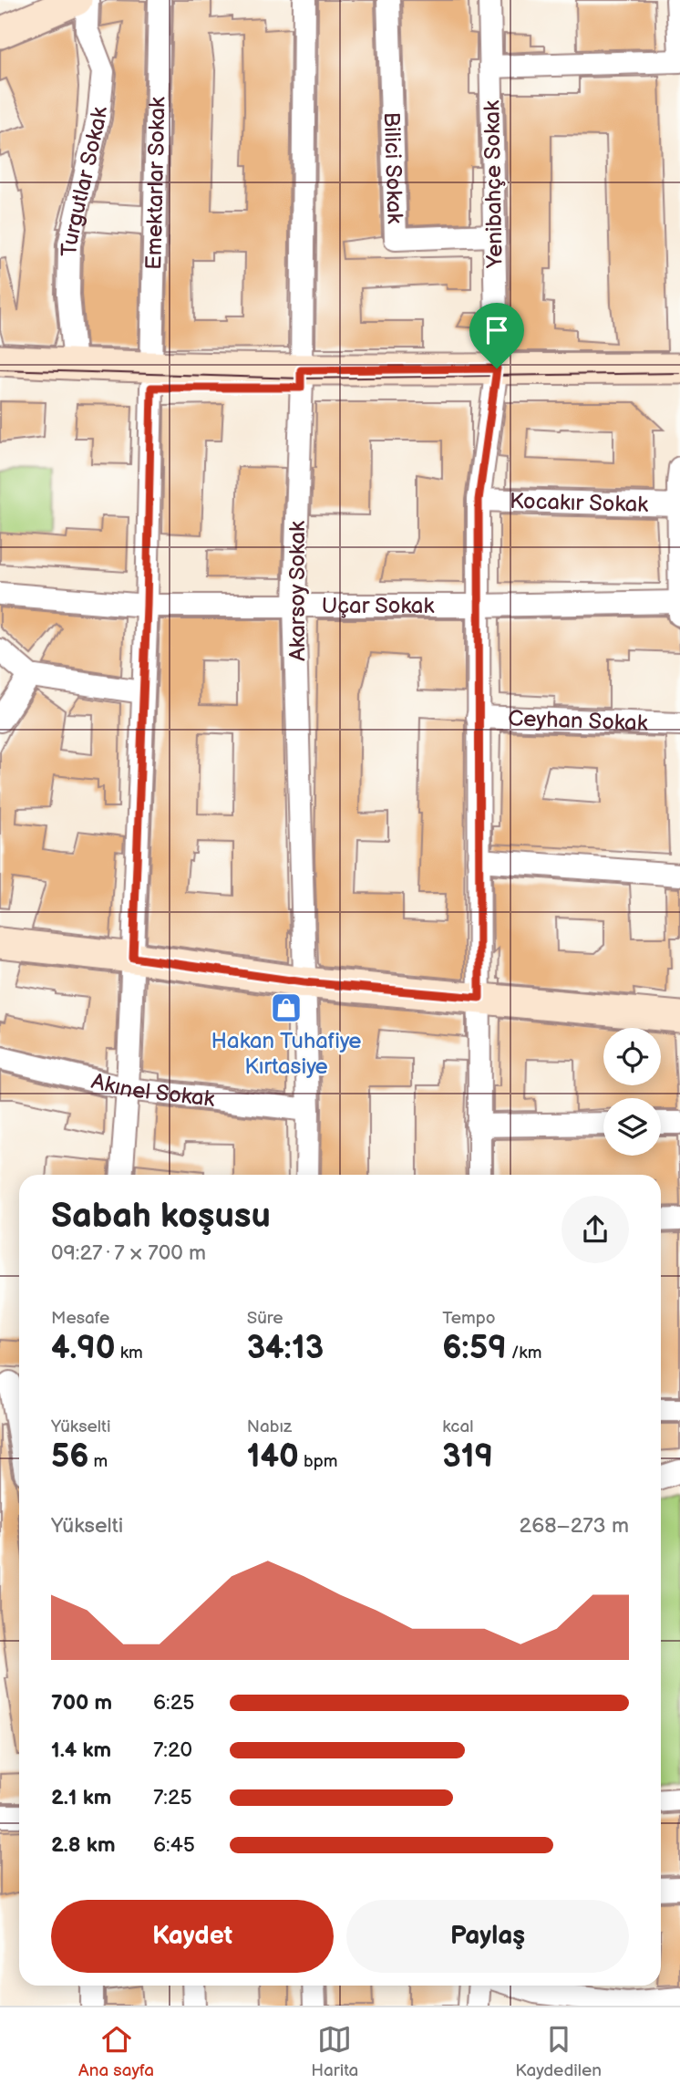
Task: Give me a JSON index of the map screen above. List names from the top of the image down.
{
  "streets": {
    "street": [
      "Bilici Sokak",
      "Turgutlar Sokak",
      "Emektarlar Sokak",
      "Yenibahçe Sokak",
      "Kocakır Sokak",
      "Akarsoy Sokak",
      "Uçar Sokak",
      "Ceyhan Sokak",
      "Akınel Sokak"
    ]
  },
  "crossings": [
    ["Bilici Sokak", "Yenibahçe Sokak"],
    ["Emektarlar Sokak", "Uçar Sokak"],
    ["Emektarlar Sokak", "Akınel Sokak"],
    ["Yenibahçe Sokak", "Kocakır Sokak"],
    ["Yenibahçe Sokak", "Uçar Sokak"],
    ["Yenibahçe Sokak", "Ceyhan Sokak"],
    ["Akarsoy Sokak", "Uçar Sokak"],
    ["Akarsoy Sokak", "Akınel Sokak"]
  ],
  "places": {
    "shop": ["Hakan Tuhafiye Kırtasiye"]
  },
  "page": {
    "heading": ["Sabah koşusu", "09:27 · 7 × 700 m"],
    "stats": [
      ["Mesafe", "4.90 km"],
      ["Süre", "34:13"],
      ["Tempo", "6:59 /km"],
      ["Yükselti", "56 m"],
      ["Nabız", "140 bpm"],
      ["kcal", "319"]
    ],
    "chart": ["Yükselti", "268–273 m"],
    "list": [
      {
        "name": "700 m",
        "note": "6:25"
      },
      {
        "name": "1.4 km",
        "note": "7:20"
      },
      {
        "name": "2.1 km",
        "note": "7:25"
      },
      {
        "name": "2.8 km",
        "note": "6:45"
      }
    ],
    "buttons": ["Kaydet", "Paylaş"],
    "tabs": ["Ana sayfa", "Harita", "Kaydedilen"]
  }
}
